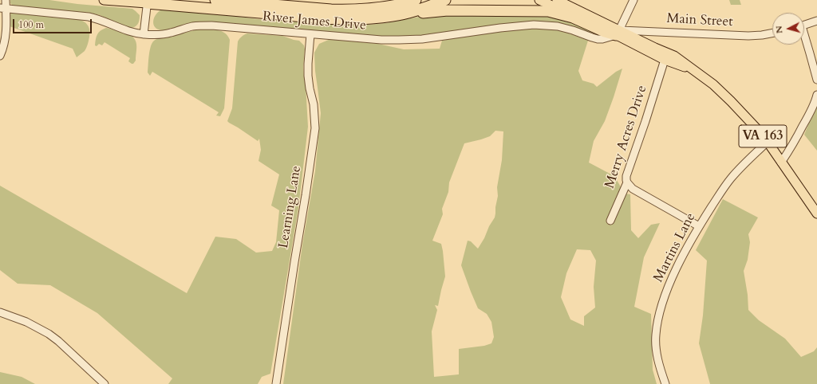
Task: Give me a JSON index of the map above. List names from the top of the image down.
{
  "streets": {
    "main road": ["VA 163"],
    "street": [
      "Main Street",
      "River James Drive",
      "Merry Acres Drive",
      "Learning Lane",
      "Martins Lane"
    ]
  },
  "crossings": [
    ["Main Street", "River James Drive"],
    ["Main Street", "VA 163"],
    ["River James Drive", "VA 163"],
    ["River James Drive", "Learning Lane"],
    ["VA 163", "Merry Acres Drive"],
    ["VA 163", "Martins Lane"]
  ],
  "scale_bar": "100 m",
  "north": "left"
}
